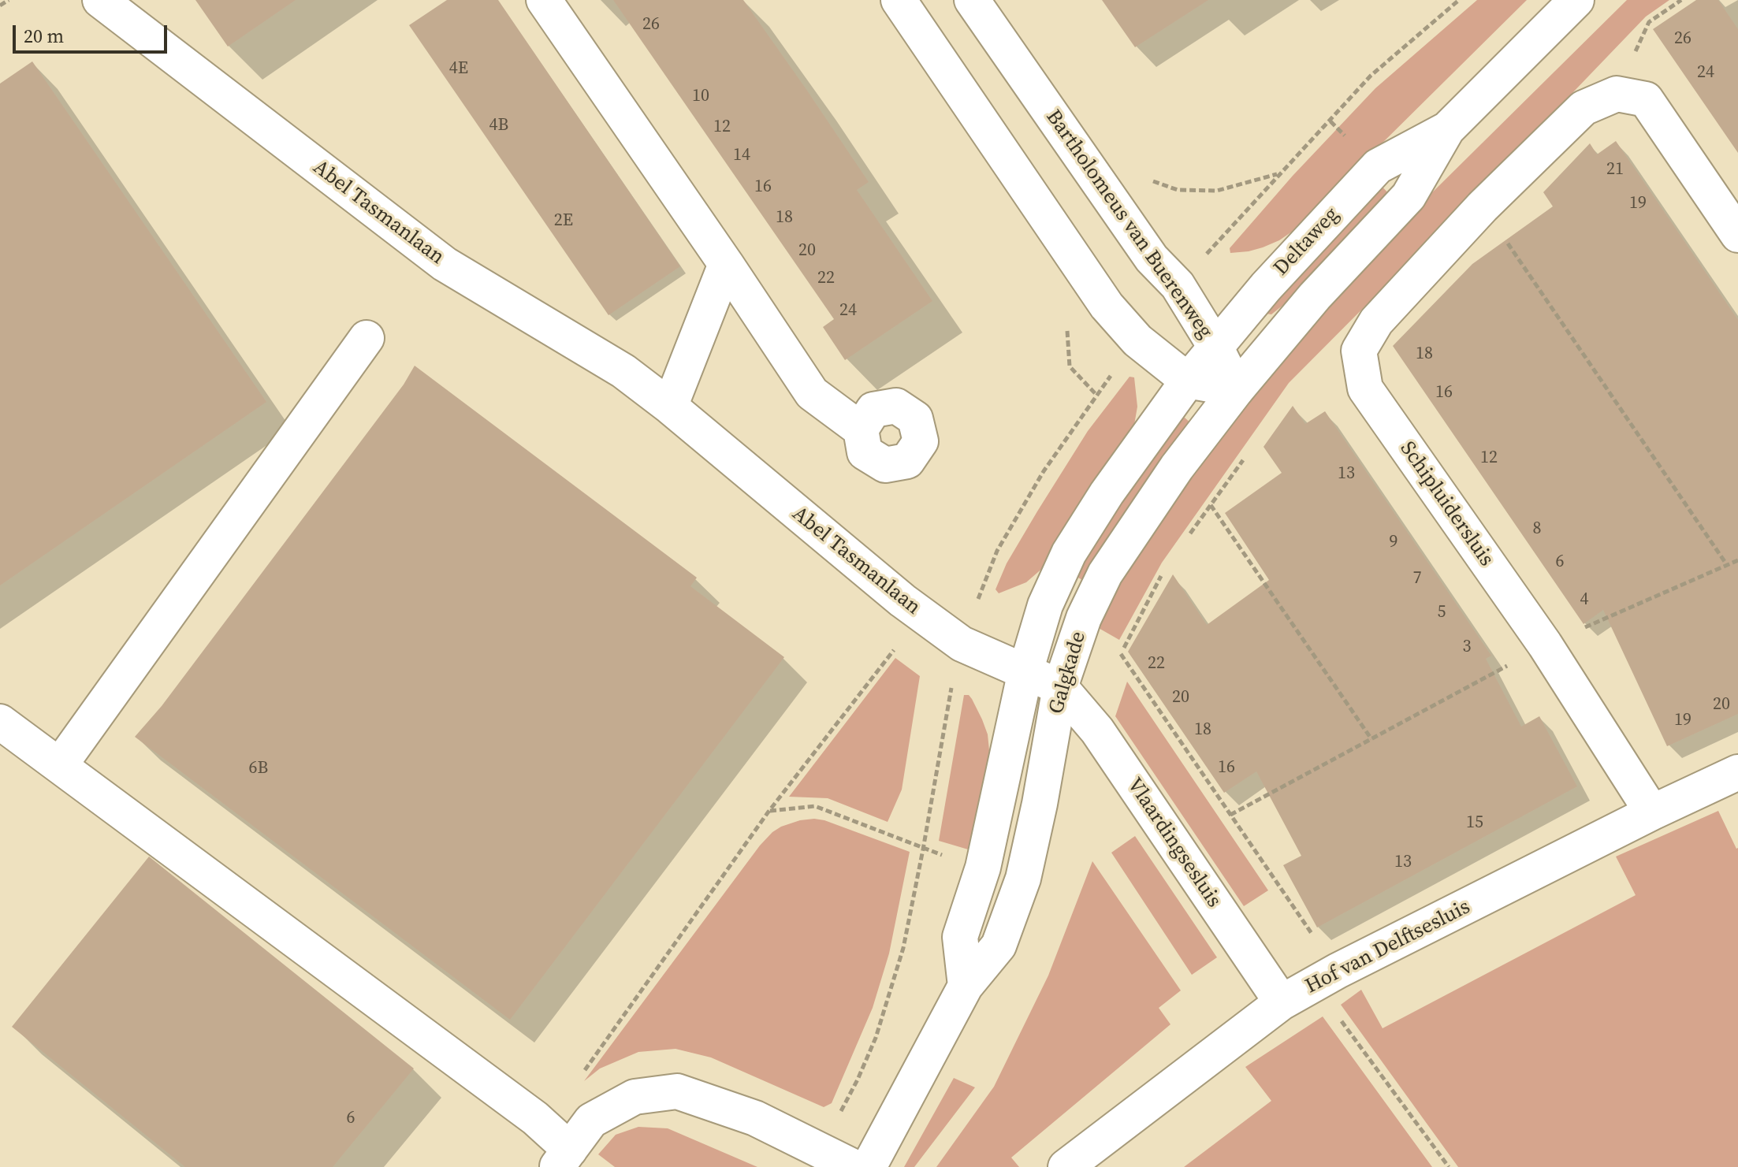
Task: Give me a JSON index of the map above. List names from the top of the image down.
{
  "streets": {
    "street": [
      "Abel Tasmanlaan",
      "Bartholomeus van Buerenweg",
      "Deltaweg",
      "Schipluidersluis",
      "Galgkade",
      "Vlaardingsesluis",
      "Hof van Delftsesluis"
    ]
  },
  "crossings": [
    ["Abel Tasmanlaan", "Galgkade"],
    ["Abel Tasmanlaan", "Vlaardingsesluis"],
    ["Bartholomeus van Buerenweg", "Deltaweg"],
    ["Bartholomeus van Buerenweg", "Galgkade"],
    ["Deltaweg", "Galgkade"],
    ["Schipluidersluis", "Hof van Delftsesluis"],
    ["Galgkade", "Vlaardingsesluis"],
    ["Vlaardingsesluis", "Hof van Delftsesluis"]
  ],
  "house_numbers": [
    "26",
    "26",
    "4E",
    "24",
    "10",
    "4B",
    "12",
    "14",
    "21",
    "16",
    "19",
    "18",
    "2E",
    "20",
    "22",
    "24",
    "18",
    "16",
    "12",
    "13",
    "8",
    "9",
    "6",
    "7",
    "4",
    "5",
    "3",
    "22",
    "20",
    "20",
    "19",
    "18",
    "16",
    "6B",
    "15",
    "13",
    "6"
  ],
  "scale_bar": "20 m"
}
